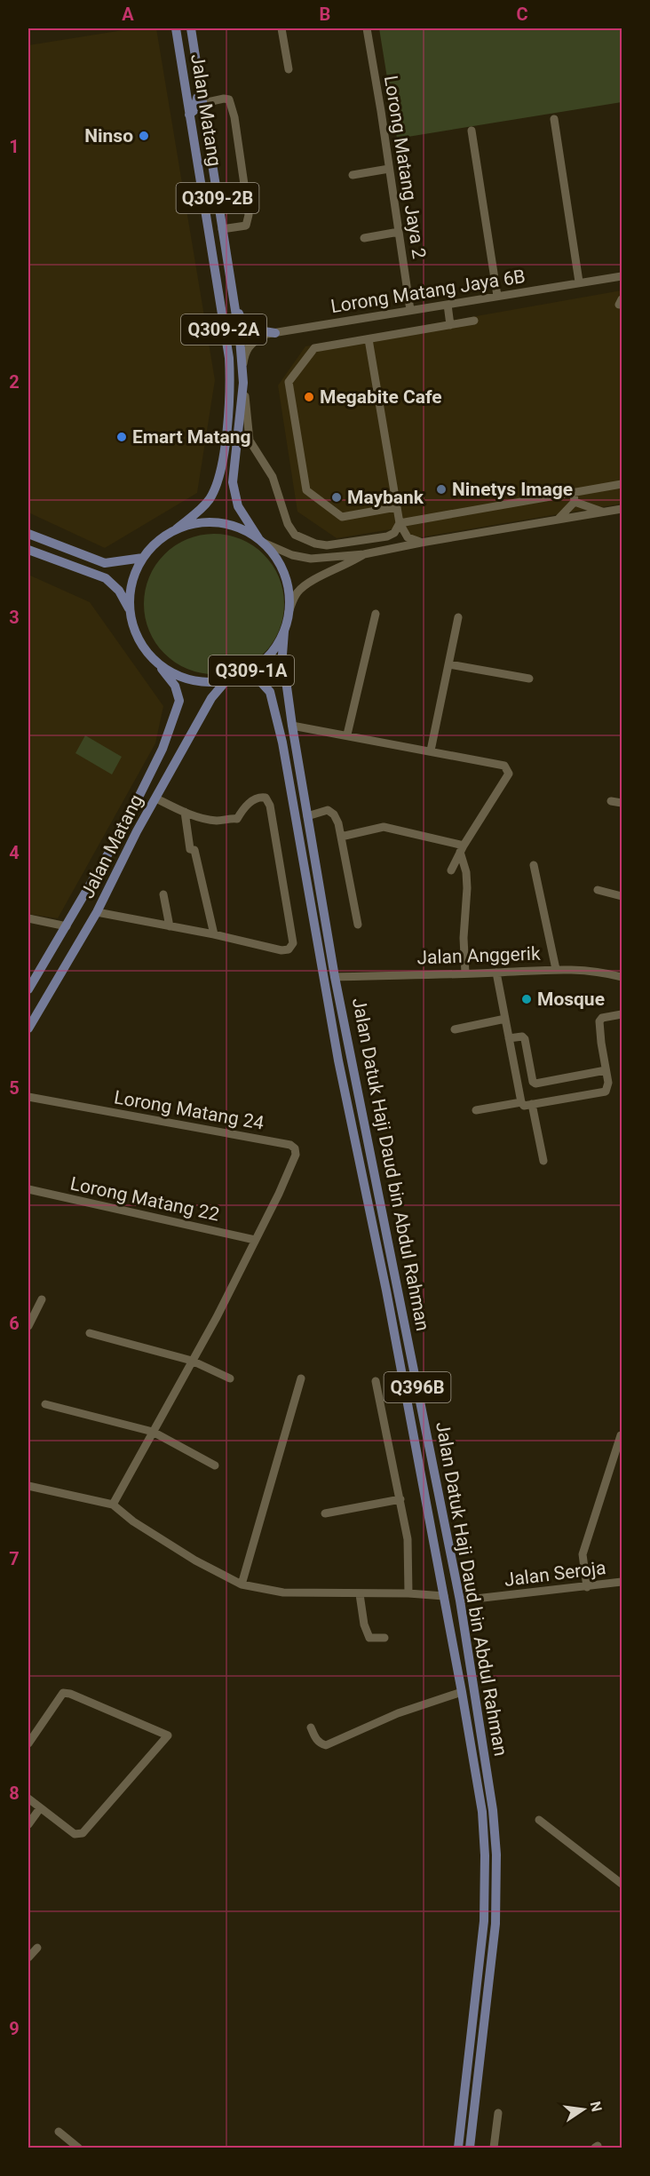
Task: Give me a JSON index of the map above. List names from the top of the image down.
{
  "streets": {
    "main road": [
      "Jalan Matang",
      "Q309-2B",
      "Q309-2A",
      "Q309-1A",
      "Jalan Datuk Haji Daud bin Abdul Rahman",
      "Q396B"
    ],
    "street": [
      "Lorong Matang Jaya 2",
      "Lorong Matang Jaya 6B",
      "Jalan Anggerik",
      "Lorong Matang 24",
      "Lorong Matang 22",
      "Jalan Seroja"
    ]
  },
  "crossings": [
    ["Jalan Matang", "Lorong Matang Jaya 6B"],
    ["Jalan Matang", "Q309-1A"],
    ["Jalan Matang", "Jalan Datuk Haji Daud bin Abdul Rahman"],
    ["Lorong Matang Jaya 2", "Lorong Matang Jaya 6B"],
    ["Q309-1A", "Jalan Datuk Haji Daud bin Abdul Rahman"],
    ["Jalan Anggerik", "Jalan Datuk Haji Daud bin Abdul Rahman"],
    ["Lorong Matang 24", "Lorong Matang 22"],
    ["Jalan Datuk Haji Daud bin Abdul Rahman", "Jalan Seroja"]
  ],
  "places": [
    "Ninso",
    "Megabite Cafe",
    "Emart Matang",
    "Ninetys Image",
    "Maybank",
    "Mosque"
  ],
  "north": "right",
  "grid": {
    "columns": ["A", "B", "C"],
    "rows": [
      "1",
      "2",
      "3",
      "4",
      "5",
      "6",
      "7",
      "8",
      "9"
    ]
  }
}
